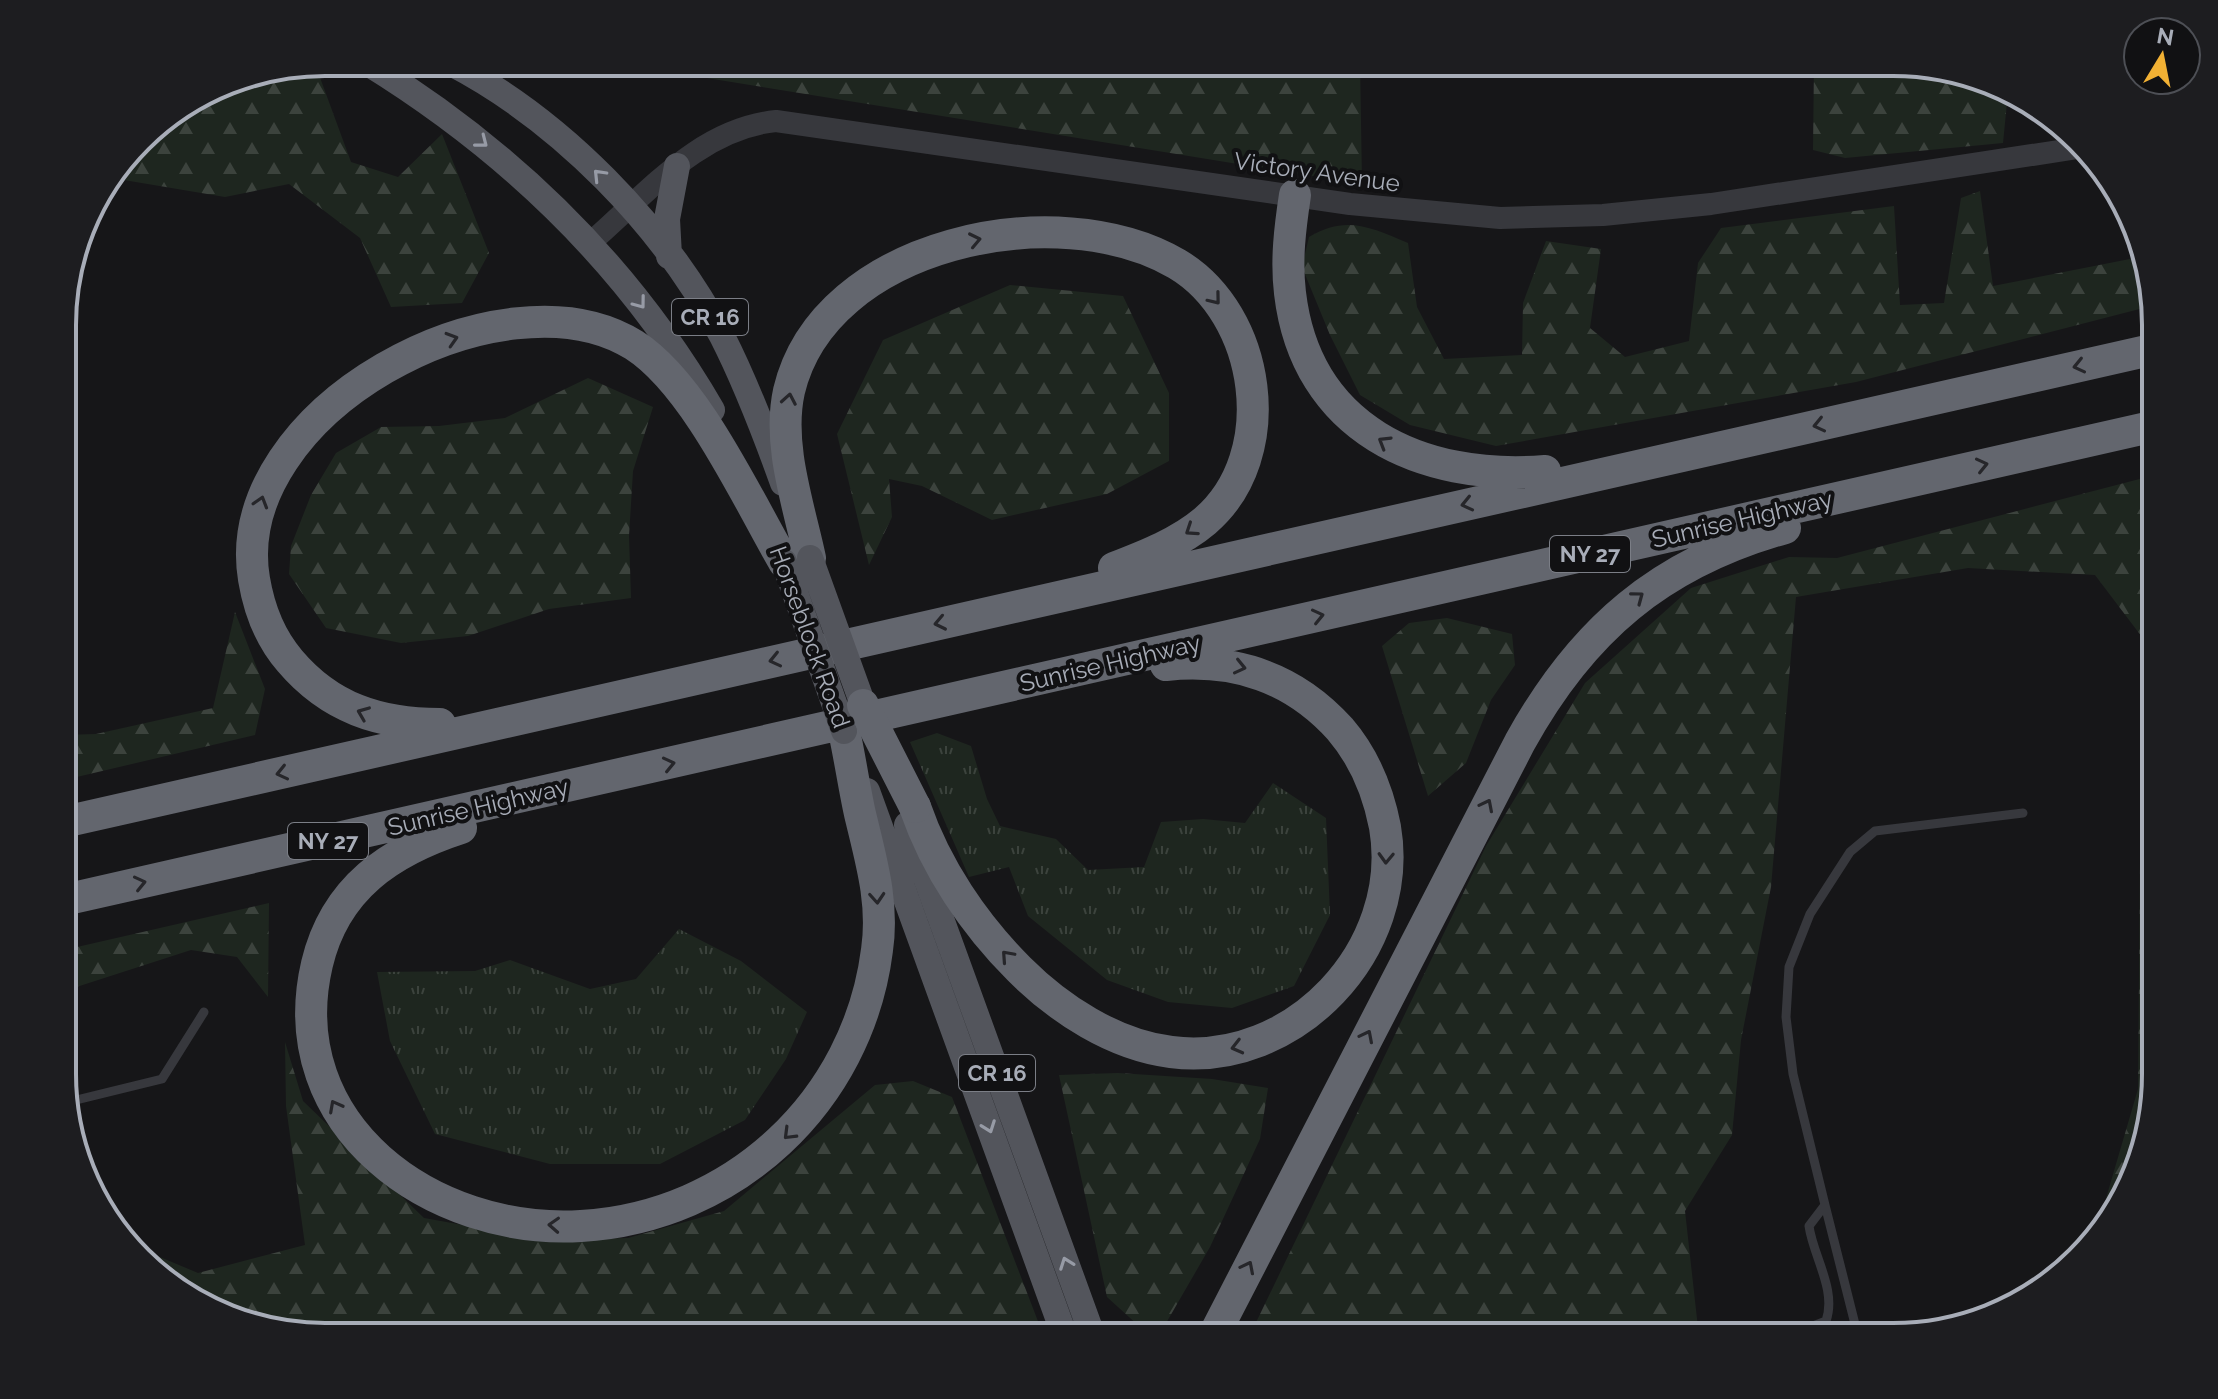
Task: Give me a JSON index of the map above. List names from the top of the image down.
{
  "streets": {
    "highway": ["Sunrise Highway", "NY 27"],
    "main road": ["CR 16", "Horseblock Road"],
    "street": ["Victory Avenue"]
  },
  "crossings": [
    ["Victory Avenue", "Horseblock Road"]
  ],
  "north": "top"
}
